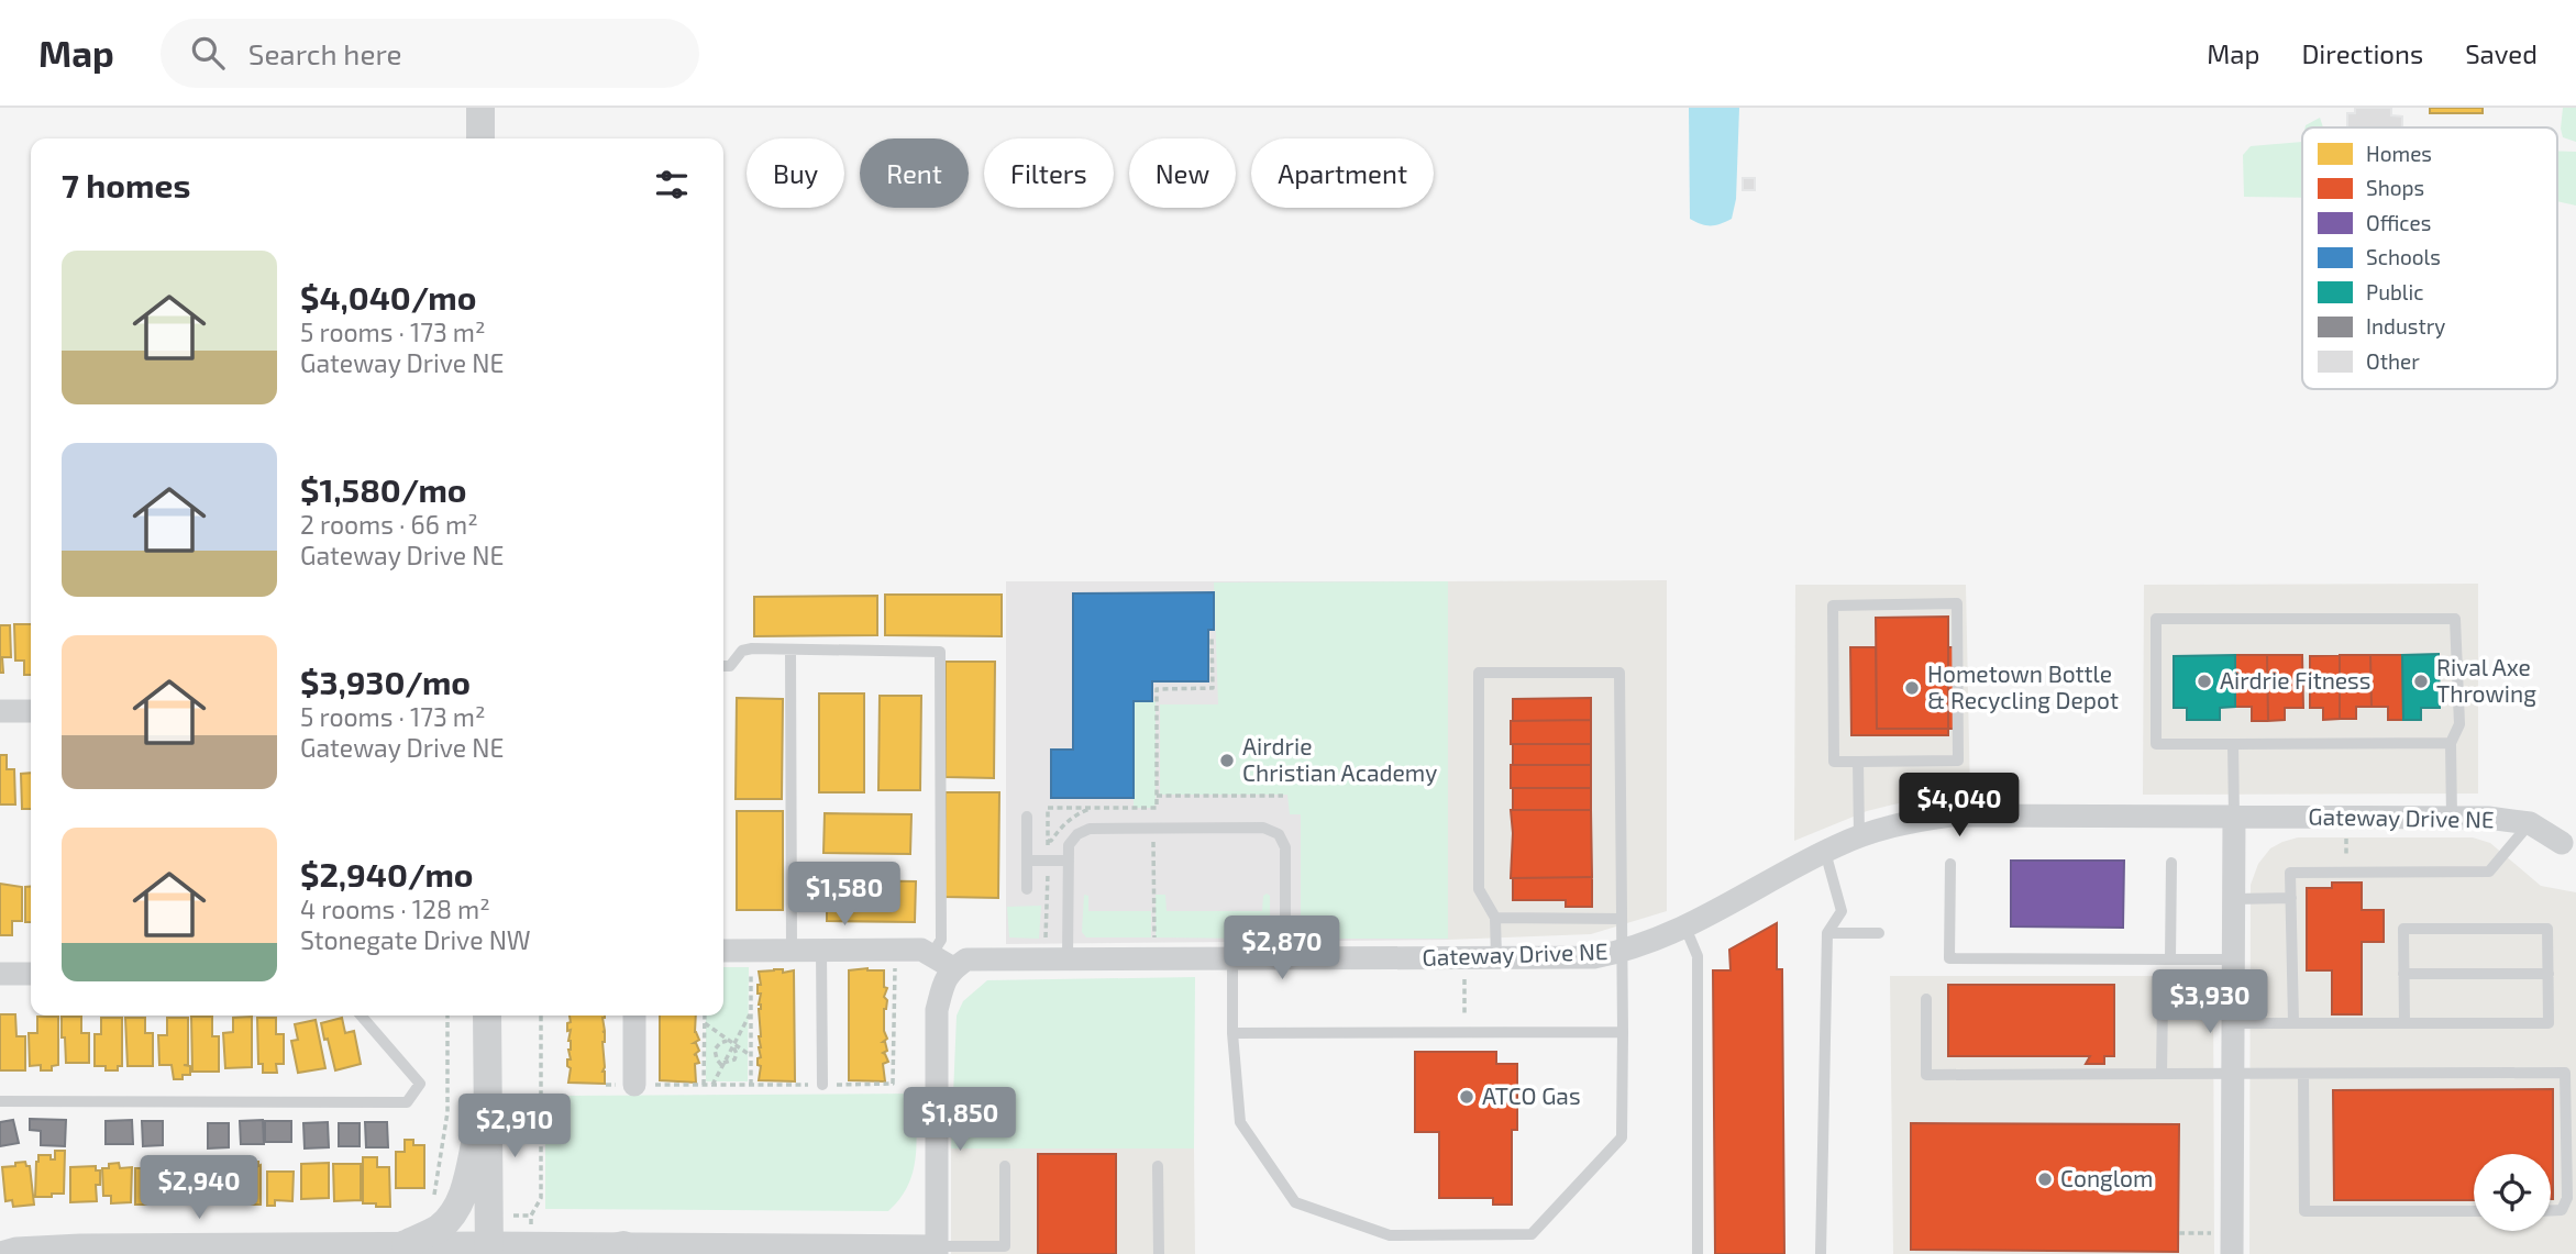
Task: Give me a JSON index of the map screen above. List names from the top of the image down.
{
  "streets": {
    "street": ["Gateway Drive NE"]
  },
  "places": [
    "Airdrie Fitness",
    "Rival Axe Throwing",
    "Hometown Bottle & Recycling Depot",
    "Airdrie Christian Academy",
    "ATCO Gas",
    "Conglom"
  ],
  "legend": [
    "Homes",
    "Shops",
    "Offices",
    "Schools",
    "Public",
    "Industry",
    "Other"
  ],
  "page": {
    "header": "Map",
    "search": "Search here",
    "nav": ["Map", "Directions", "Saved"],
    "chip": [
      "Buy",
      "Rent",
      "Filters",
      "New",
      "Apartment"
    ],
    "heading": "7 homes",
    "list": [
      {
        "name": "$4,040/mo",
        "note": "5 rooms · 173 m² · Gateway Drive NE"
      },
      {
        "name": "$1,580/mo",
        "note": "2 rooms · 66 m² · Gateway Drive NE"
      },
      {
        "name": "$3,930/mo",
        "note": "5 rooms · 173 m² · Gateway Drive NE"
      },
      {
        "name": "$2,940/mo",
        "note": "4 rooms · 128 m² · Stonegate Drive NW"
      }
    ],
    "price": [
      "$4,040",
      "$1,580",
      "$2,870",
      "$3,930",
      "$1,850",
      "$2,910",
      "$2,940"
    ]
  }
}
